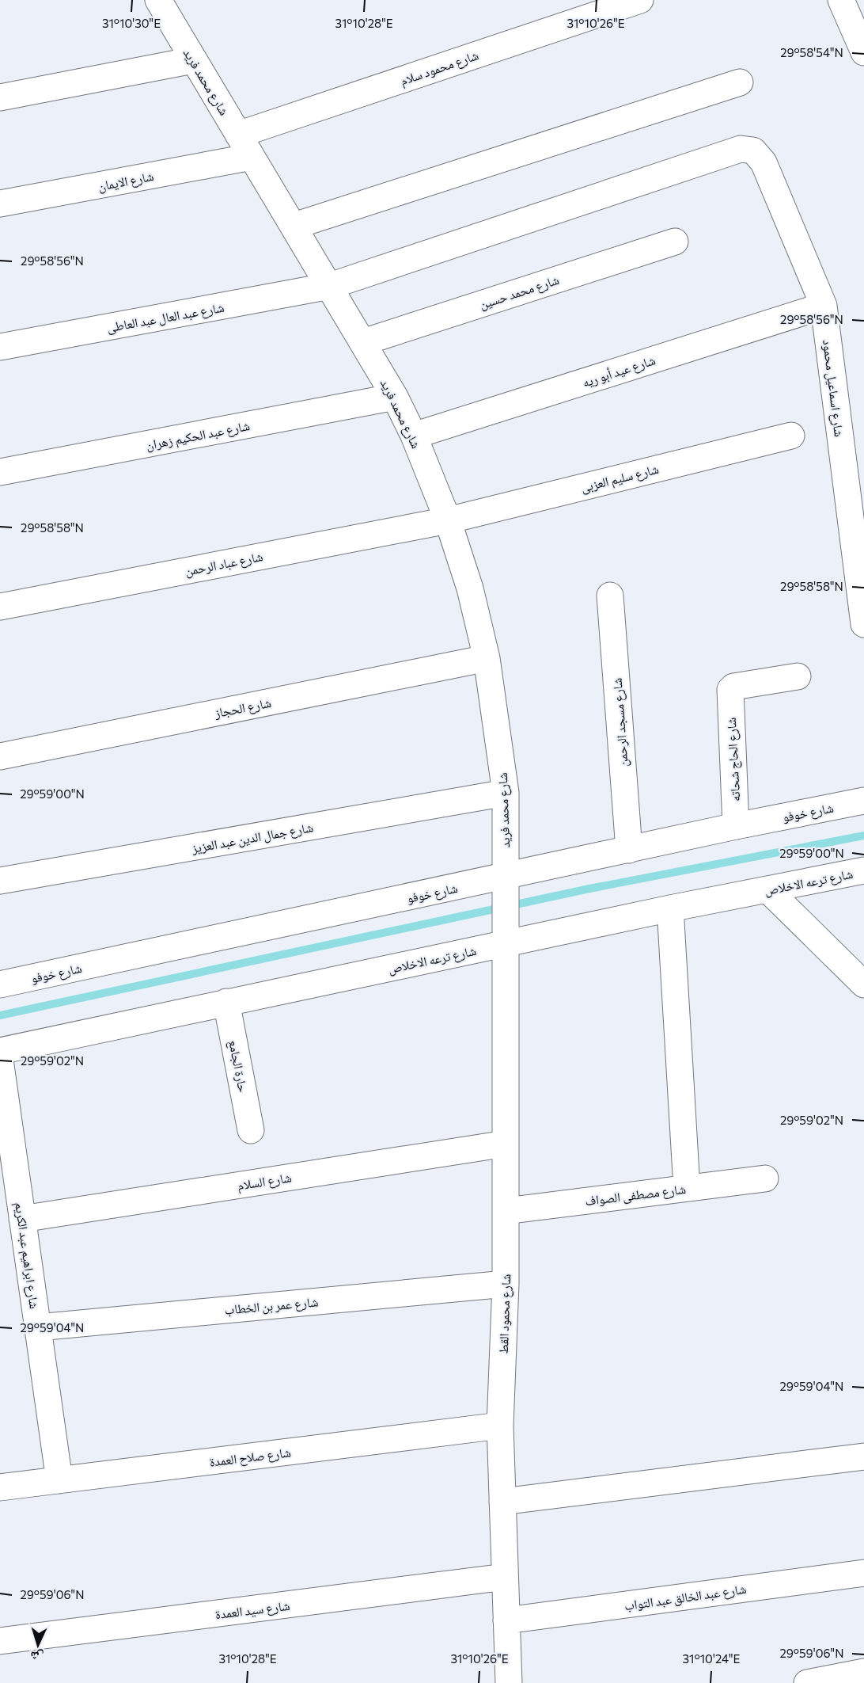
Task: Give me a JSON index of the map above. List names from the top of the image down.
{
  "streets": {
    "street": [
      "شارع محمود سلام",
      "شارع محمد فريد",
      "شارع الايمان",
      "شارع محمد حسين",
      "شارع عبد العال عبد العاطى",
      "شارع عيد أبو ريه",
      "شارع اسماعيل محمود",
      "شارع عبد الحكيم زهران",
      "شارع سليم العزبى",
      "شارع عباد الرحمن",
      "شارع الحجاز",
      "شارع مسجد الرحمن",
      "شارع الحاج شحاته",
      "شارع خوفو",
      "شارع جمال الدين عبد العزيز",
      "شارع ترعه الاخلاص",
      "حارة الجامع",
      "شارع السلام",
      "شارع مصطفى الصواف",
      "شارع ابراهيم عبد الكريم",
      "شارع عمر بن الخطاب",
      "شارع محمود القط",
      "شارع صلاح العمدة",
      "شارع عبد الخالق عبد التواب",
      "شارع سيد العمدة"
    ]
  },
  "crossings": [
    ["شارع محمود سلام", "شارع محمد فريد"],
    ["شارع محمد فريد", "شارع الايمان"],
    ["شارع محمد فريد", "شارع محمد حسين"],
    ["شارع محمد فريد", "شارع عبد العال عبد العاطى"],
    ["شارع محمد فريد", "شارع عيد أبو ريه"],
    ["شارع محمد فريد", "شارع عبد الحكيم زهران"],
    ["شارع محمد فريد", "شارع سليم العزبى"],
    ["شارع محمد فريد", "شارع عباد الرحمن"],
    ["شارع محمد فريد", "شارع الحجاز"],
    ["شارع محمد فريد", "شارع خوفو"],
    ["شارع محمد فريد", "شارع جمال الدين عبد العزيز"],
    ["شارع محمد فريد", "شارع ترعه الاخلاص"],
    ["شارع محمد فريد", "شارع محمود القط"],
    ["شارع عبد العال عبد العاطى", "شارع اسماعيل محمود"],
    ["شارع عيد أبو ريه", "شارع اسماعيل محمود"],
    ["شارع سليم العزبى", "شارع عباد الرحمن"],
    ["شارع مسجد الرحمن", "شارع خوفو"],
    ["شارع الحاج شحاته", "شارع خوفو"],
    ["شارع ترعه الاخلاص", "حارة الجامع"],
    ["شارع ترعه الاخلاص", "شارع محمود القط"],
    ["شارع السلام", "شارع ابراهيم عبد الكريم"],
    ["شارع السلام", "شارع محمود القط"],
    ["شارع مصطفى الصواف", "شارع محمود القط"],
    ["شارع ابراهيم عبد الكريم", "شارع عمر بن الخطاب"],
    ["شارع ابراهيم عبد الكريم", "شارع صلاح العمدة"],
    ["شارع عمر بن الخطاب", "شارع محمود القط"],
    ["شارع محمود القط", "شارع صلاح العمدة"],
    ["شارع محمود القط", "شارع عبد الخالق عبد التواب"],
    ["شارع محمود القط", "شارع سيد العمدة"]
  ],
  "north": "bottom",
  "coordinates": [
    "31°10'30\"E",
    "31°10'28\"E",
    "31°10'26\"E",
    "29°58'54\"N",
    "29°58'56\"N",
    "29°58'58\"N",
    "29°59'00\"N",
    "29°59'02\"N",
    "29°59'04\"N",
    "29°59'06\"N",
    "31°10'24\"E"
  ]
}
